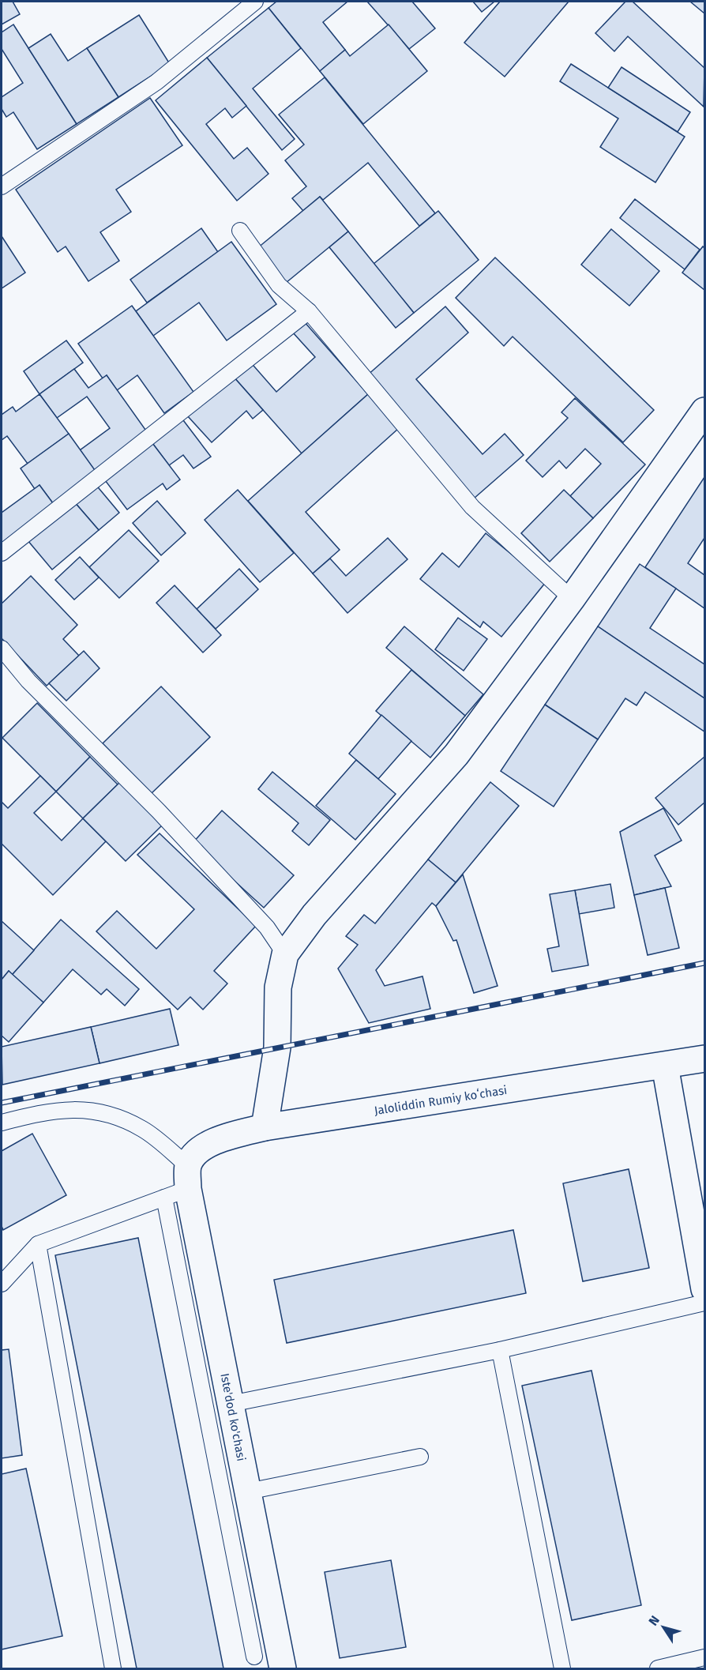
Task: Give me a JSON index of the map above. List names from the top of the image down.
{
  "streets": {
    "street": ["Jaloliddin Rumiy koʻchasi", "Iste'dod ko'chasi"]
  },
  "crossings": [
    ["Jaloliddin Rumiy koʻchasi", "Iste'dod ko'chasi"]
  ],
  "north": "top left"
}
